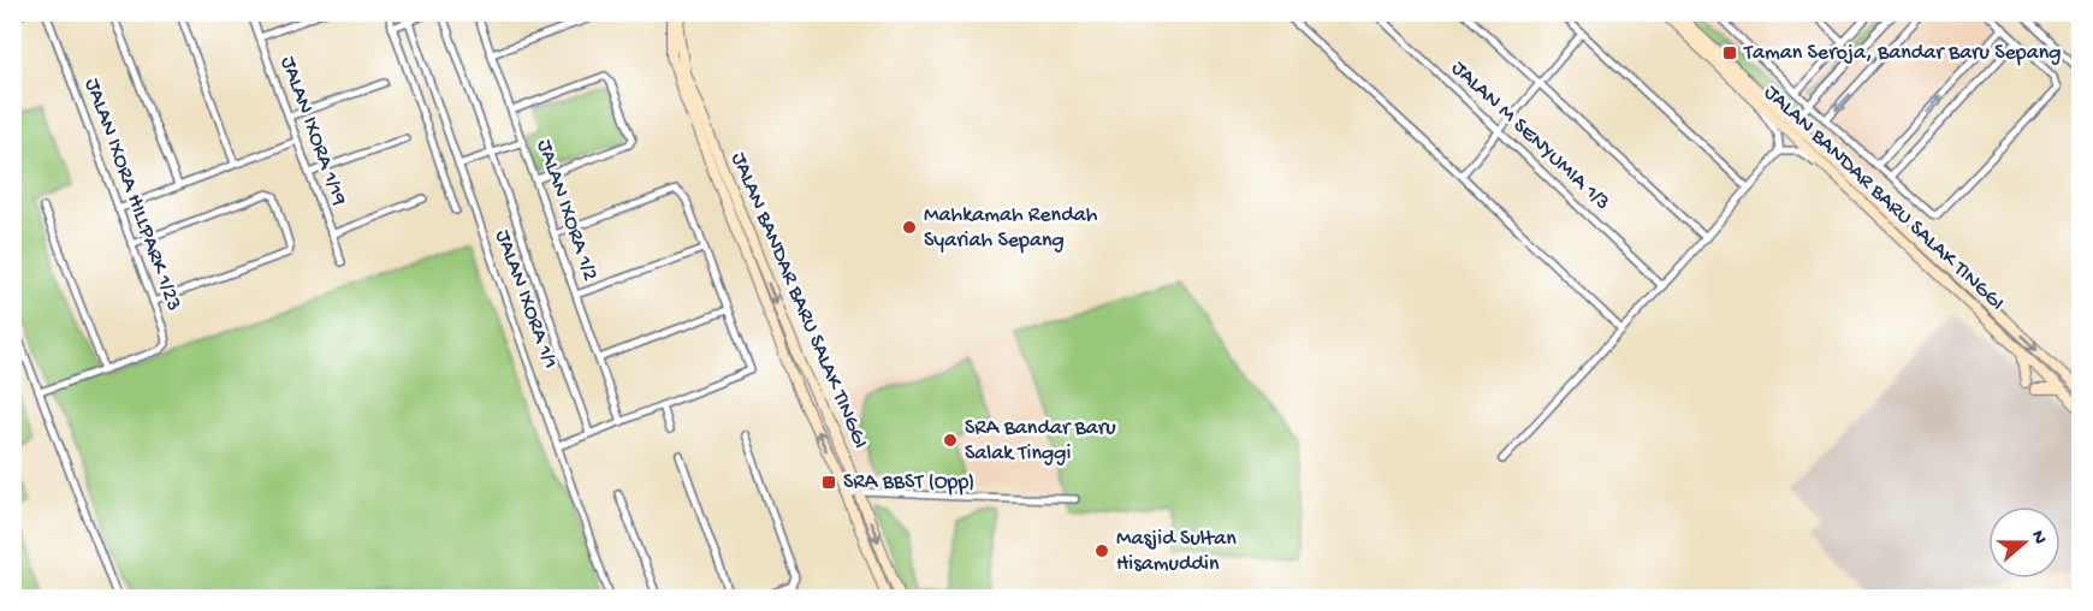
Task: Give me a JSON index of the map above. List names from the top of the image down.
{
  "streets": {
    "main road": ["JALAN BANDAR BARU SALAK TINGGI"],
    "street": [
      "JALAN IXORA 1/19",
      "JALAN M SENYUMIA 1/3",
      "JALAN IXORA HILLPARK 1/23",
      "JALAN IXORA 1/2",
      "JALAN IXORA 1/1"
    ]
  },
  "places": {
    "transit": ["Taman Seroja, Bandar Baru Sepang", "SRA BBST (Opp)"],
    "other": ["Mahkamah Rendah Syariah Sepang", "SRA Bandar Baru Salak Tinggi", "Masjid Sultan Hisamuddin"]
  },
  "north": "right"
}
